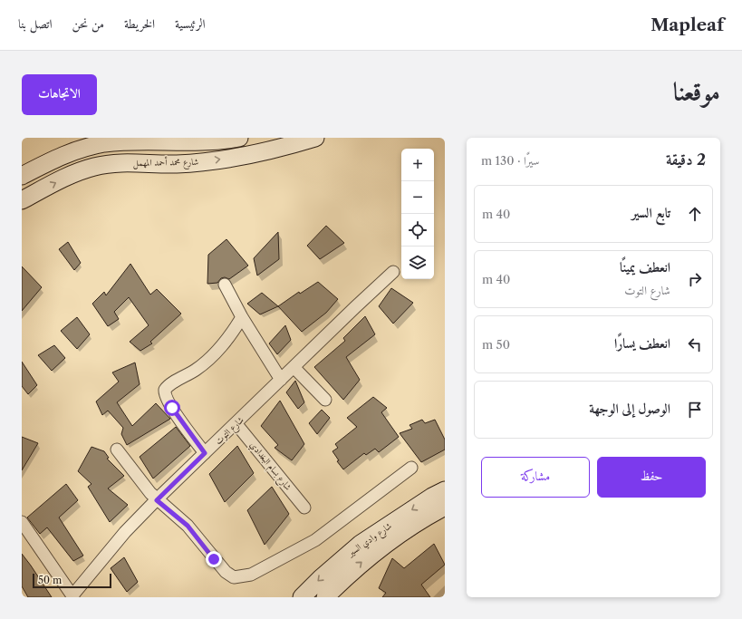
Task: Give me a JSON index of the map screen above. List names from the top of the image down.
{
  "streets": {
    "main road": ["شارع محمد أحمد المهمل", "شارع وادي السير"],
    "street": ["شارع التوت", "شارع بسام البغدادي"]
  },
  "crossings": [
    ["شارع التوت", "شارع بسام البغدادي"]
  ],
  "scale_bar": "50 m",
  "page": {
    "header": "Mapleaf",
    "nav": [
      "الرئيسية",
      "الخريطة",
      "من نحن",
      "اتصل بنا"
    ],
    "title": "موقعنا",
    "buttons": [
      "الاتجاهات",
      ["حفظ", "مشاركة"]
    ],
    "heading": ["2 دقيقة", "سيرًا · 130 m"],
    "map_buttons": ["+", "−"],
    "list": [
      ["تابع السير", "40 m"],
      ["انعطف يمينًا", "شارع التوت", "40 m"],
      ["انعطف يسارًا", "50 m"],
      "الوصول إلى الوجهة"
    ],
    "scale": "50 m"
  }
}
